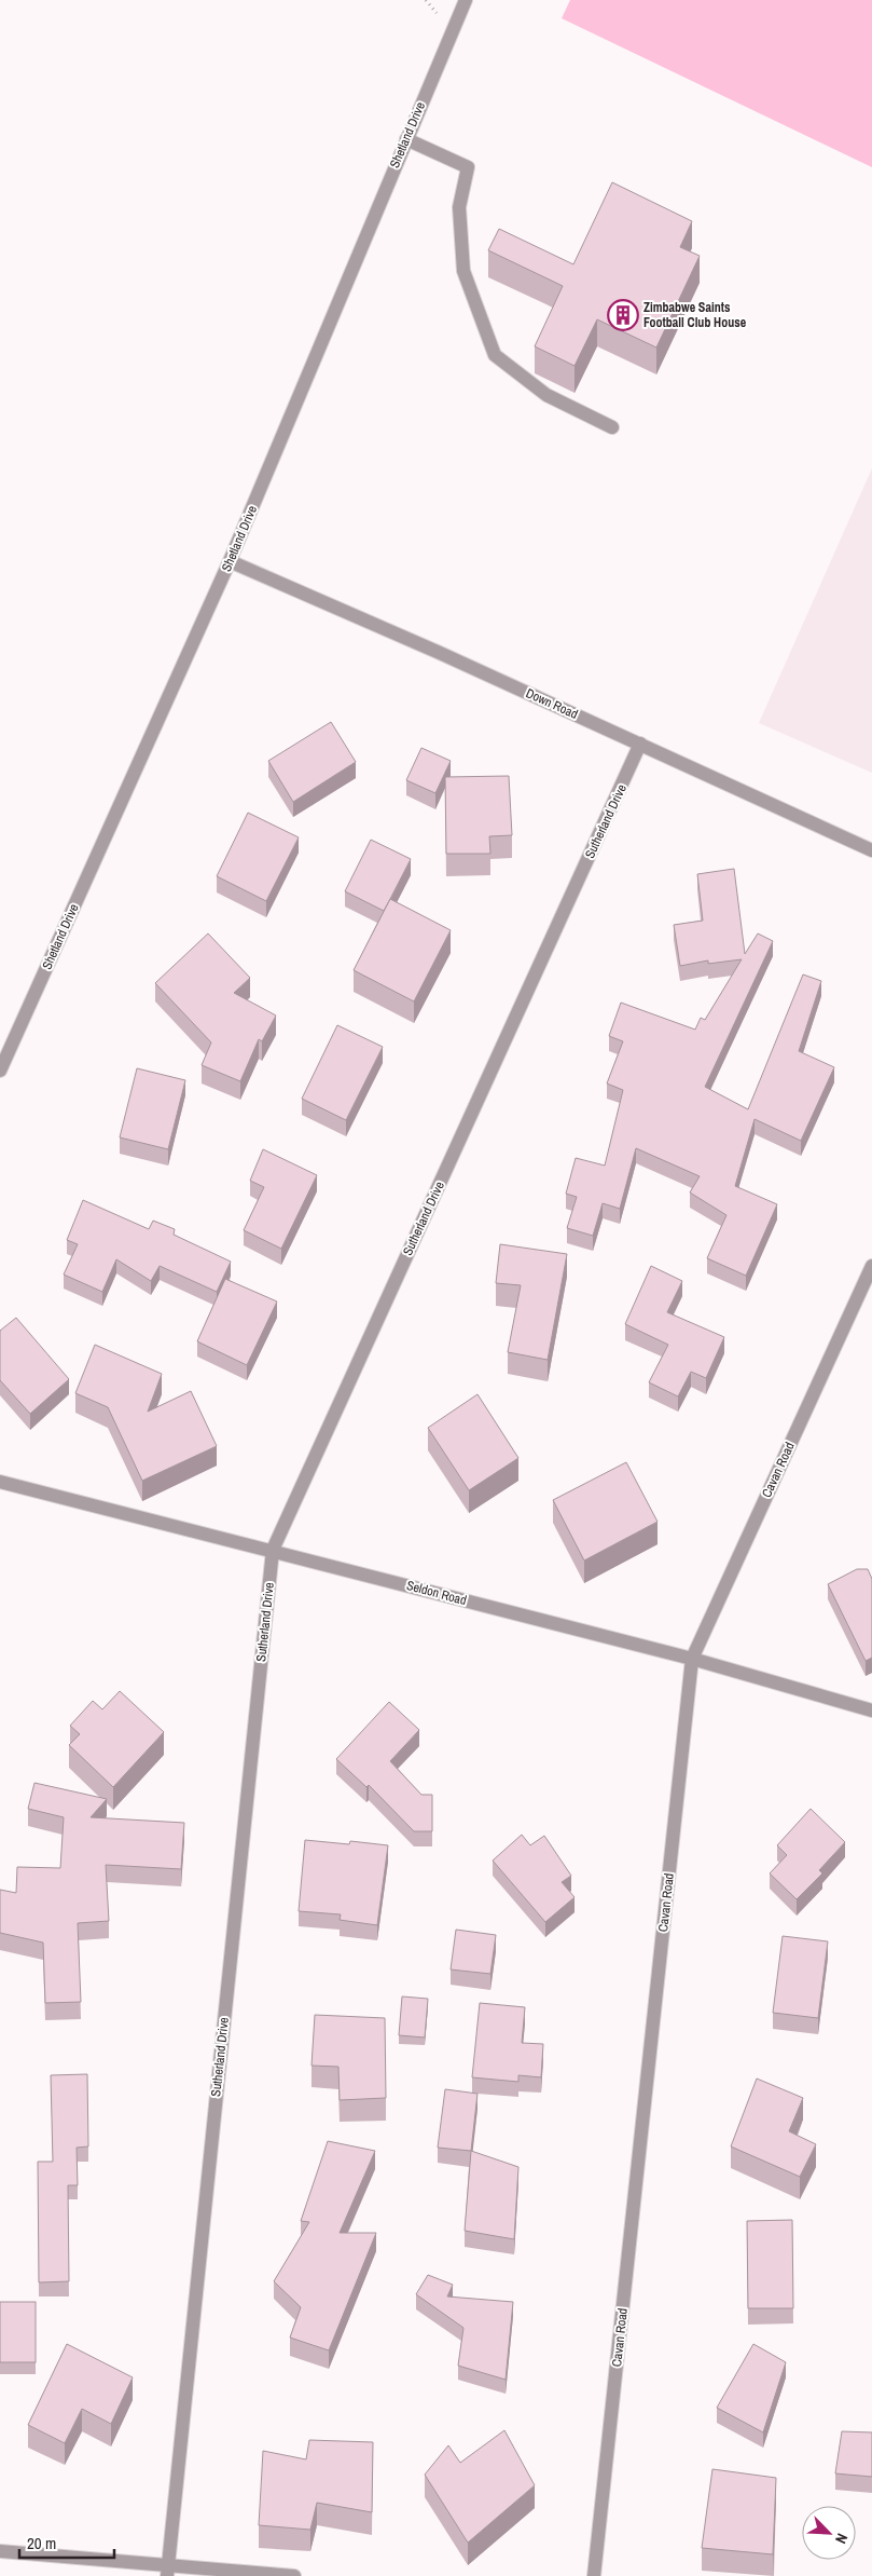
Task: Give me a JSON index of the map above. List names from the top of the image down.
{
  "streets": {
    "street": [
      "Shetland Drive",
      "Down Road",
      "Sutherland Drive",
      "Cavan Road",
      "Seldon Road"
    ]
  },
  "crossings": [
    ["Shetland Drive", "Down Road"],
    ["Down Road", "Sutherland Drive"],
    ["Sutherland Drive", "Seldon Road"],
    ["Cavan Road", "Seldon Road"]
  ],
  "places": {
    "building": ["Zimbabwe Saints Football Club House"]
  },
  "scale_bar": "20 m",
  "north": "bottom right"
}
